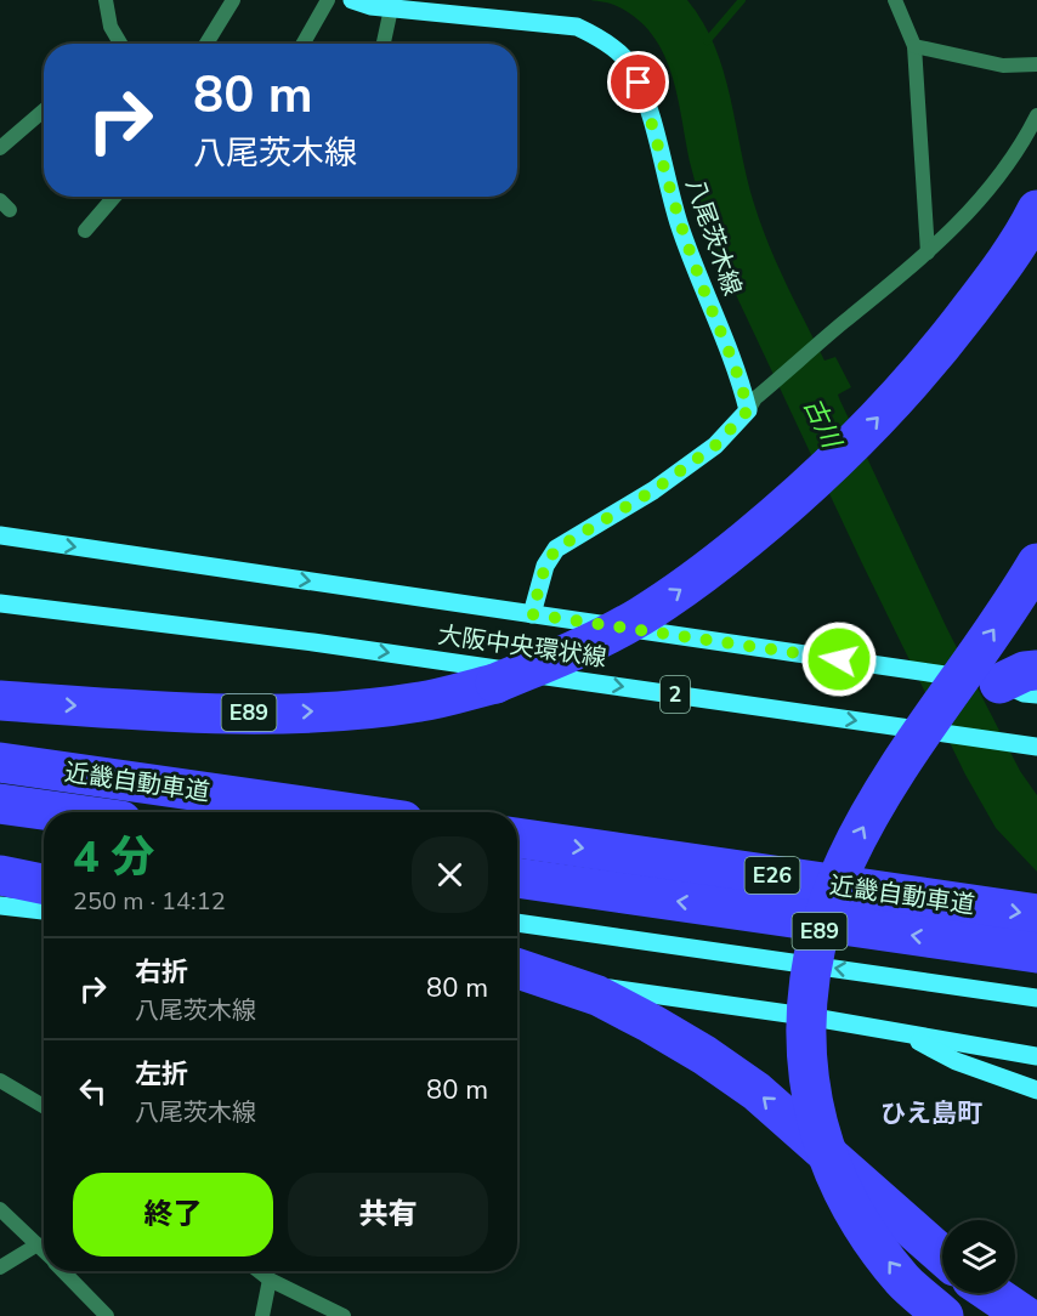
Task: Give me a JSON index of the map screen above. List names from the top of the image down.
{
  "streets": {
    "highway": ["E89", "近畿自動車道", "E26"],
    "main road": ["八尾茨木線", "大阪中央環状線", "2"]
  },
  "districts": ["ひえ島町"],
  "water": ["古川"],
  "page": {
    "turn": ["80 m", "八尾茨木線"],
    "heading": ["4 分", "250 m · 14:12"],
    "list": [
      {
        "name": "右折",
        "note": "八尾茨木線",
        "value": "80 m"
      },
      {
        "name": "左折",
        "note": "八尾茨木線",
        "value": "80 m"
      }
    ],
    "buttons": ["終了", "共有"]
  }
}
